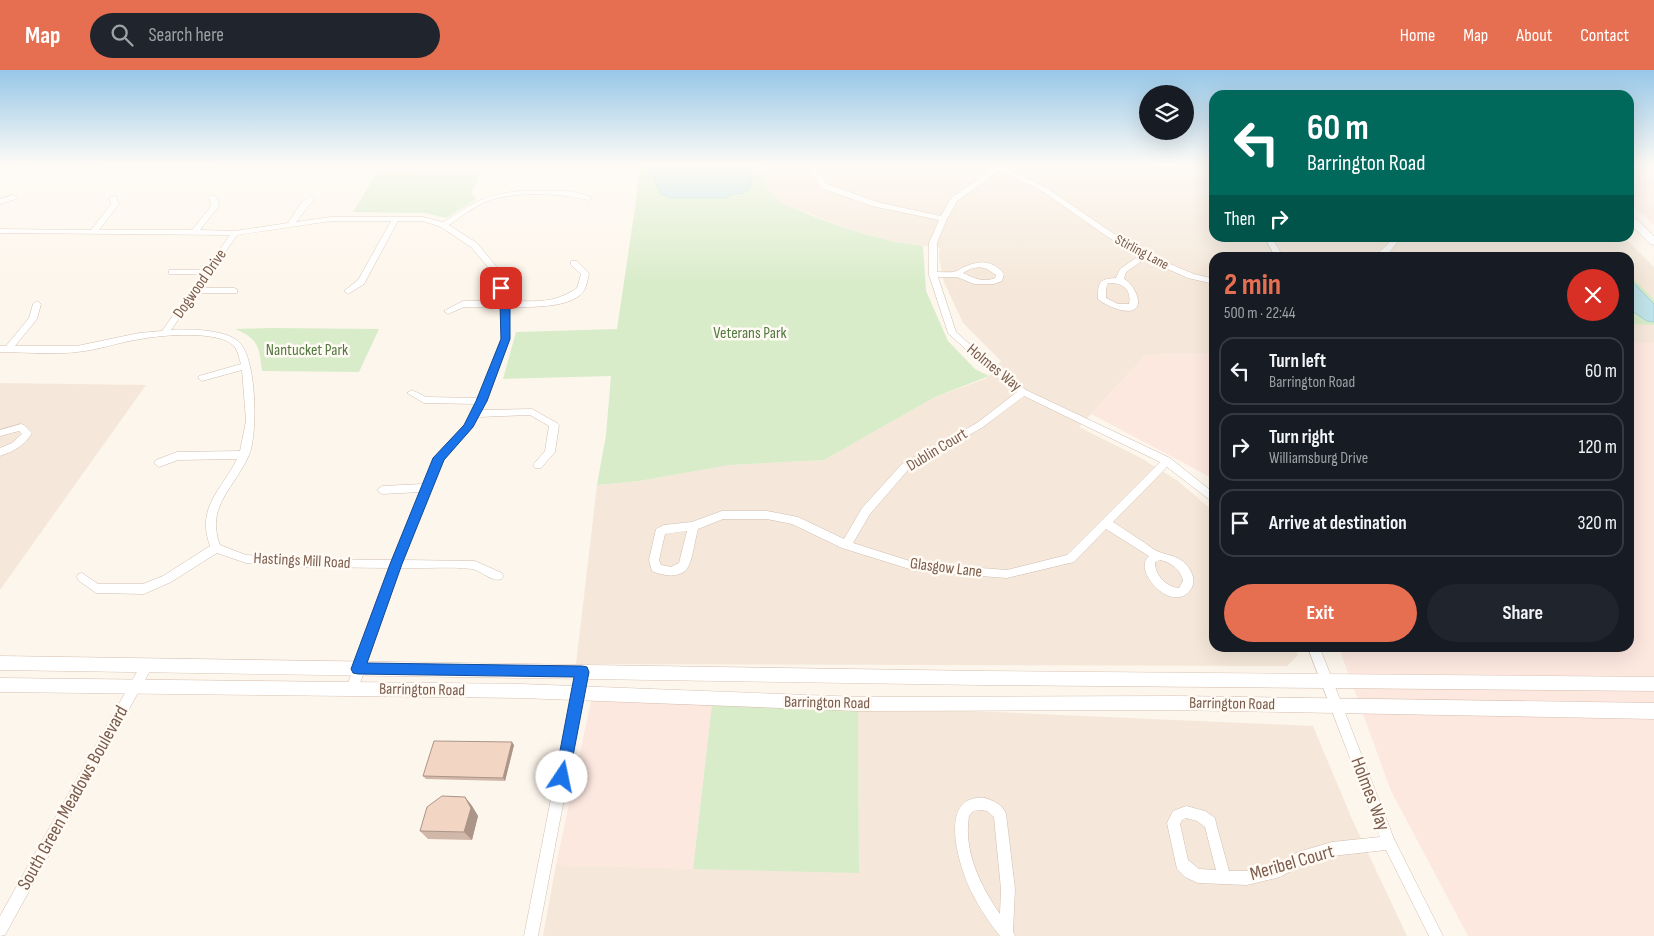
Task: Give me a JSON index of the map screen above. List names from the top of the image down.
{
  "streets": {
    "main road": ["Barrington Road"],
    "street": [
      "Stirling Lane",
      "Dogwood Drive",
      "Holmes Way",
      "Dublin Court",
      "Hastings Mill Road",
      "Glasgow Lane",
      "South Green Meadows Boulevard",
      "Meribel Court"
    ]
  },
  "crossings": [
    ["Holmes Way", "Dublin Court"],
    ["Holmes Way", "Glasgow Lane"],
    ["Holmes Way", "Barrington Road"],
    ["Holmes Way", "Meribel Court"],
    ["Dublin Court", "Glasgow Lane"],
    ["Barrington Road", "South Green Meadows Boulevard"]
  ],
  "parks": ["Veterans Park", "Nantucket Park"],
  "page": {
    "header": "Map",
    "search": "Search here",
    "nav": [
      "Home",
      "Map",
      "About",
      "Contact"
    ],
    "turn": ["60 m", "Barrington Road"],
    "then": "Then",
    "heading": ["2 min", "500 m · 22:44"],
    "list": [
      {
        "name": "Turn left",
        "note": "Barrington Road",
        "value": "60 m"
      },
      {
        "name": "Turn right",
        "note": "Williamsburg Drive",
        "value": "120 m"
      },
      {
        "name": "Arrive at destination",
        "value": "320 m"
      }
    ],
    "buttons": ["Exit", "Share"]
  }
}
